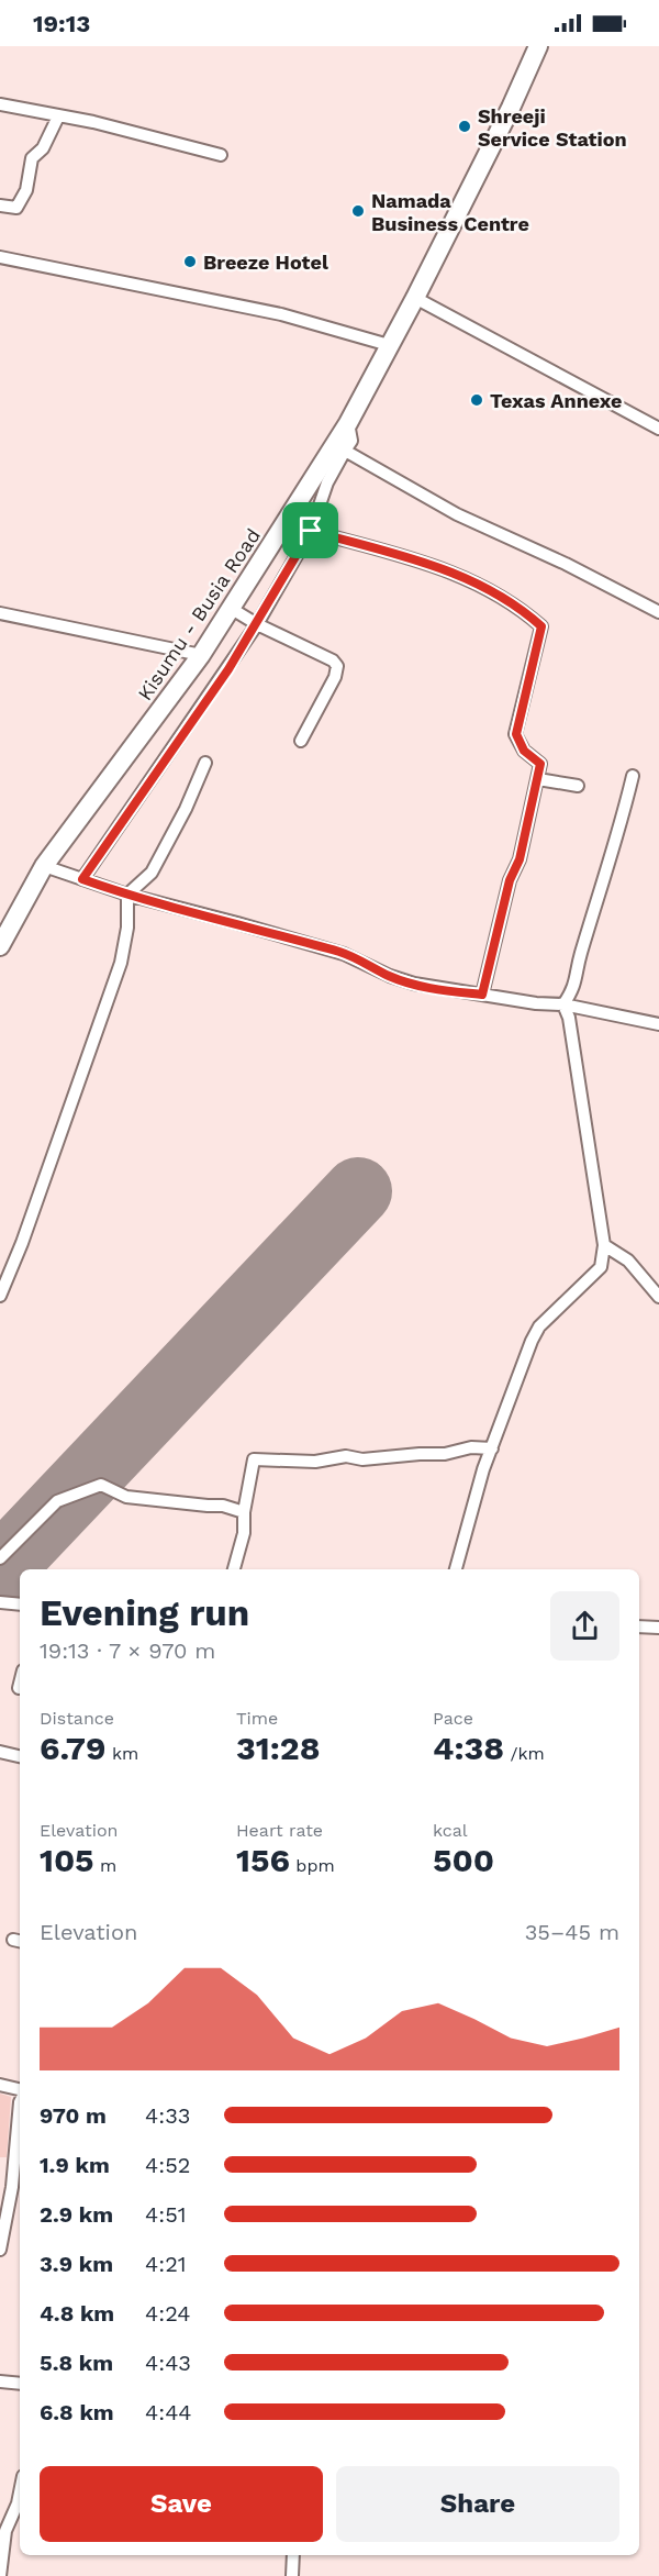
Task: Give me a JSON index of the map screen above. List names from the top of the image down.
{
  "streets": {
    "highway": ["Kisumu - Busia Road"]
  },
  "places": [
    "Shreeji Service Station",
    "Namada Business Centre",
    "Breeze Hotel",
    "Texas Annexe"
  ],
  "page": {
    "status": "19:13",
    "heading": ["Evening run", "19:13 · 7 × 970 m"],
    "stats": [
      ["Distance", "6.79 km"],
      ["Time", "31:28"],
      ["Pace", "4:38 /km"],
      ["Elevation", "105 m"],
      ["Heart rate", "156 bpm"],
      ["kcal", "500"]
    ],
    "chart": ["Elevation", "35–45 m"],
    "list": [
      {
        "name": "970 m",
        "note": "4:33"
      },
      {
        "name": "1.9 km",
        "note": "4:52"
      },
      {
        "name": "2.9 km",
        "note": "4:51"
      },
      {
        "name": "3.9 km",
        "note": "4:21"
      },
      {
        "name": "4.8 km",
        "note": "4:24"
      },
      {
        "name": "5.8 km",
        "note": "4:43"
      },
      {
        "name": "6.8 km",
        "note": "4:44"
      }
    ],
    "buttons": ["Save", "Share"]
  }
}
